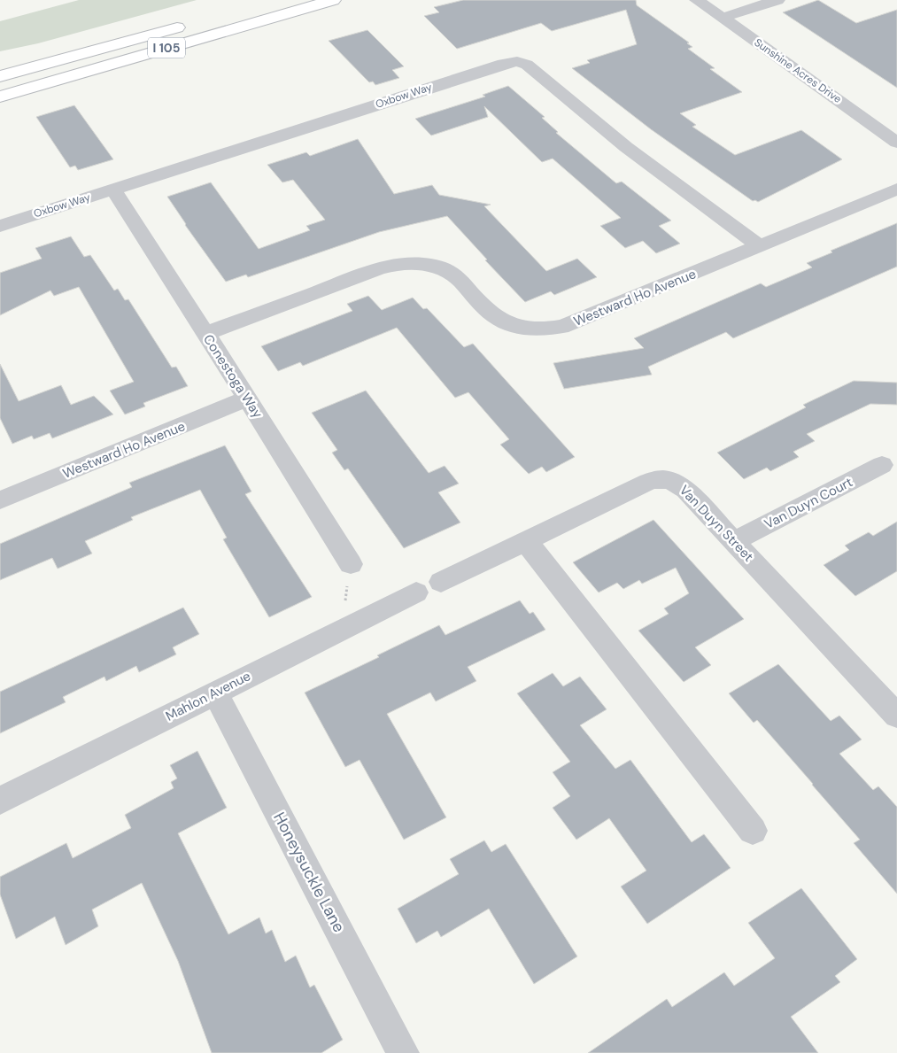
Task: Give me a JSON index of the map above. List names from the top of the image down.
{
  "streets": {
    "highway": ["I 105"],
    "street": [
      "Sunshine Acres Drive",
      "Oxbow Way",
      "Westward Ho Avenue",
      "Conestoga Way",
      "Van Duyn Court",
      "Van Duyn Street",
      "Mahlon Avenue",
      "Honeysuckle Lane"
    ]
  },
  "crossings": [
    ["Oxbow Way", "Westward Ho Avenue"],
    ["Oxbow Way", "Conestoga Way"],
    ["Westward Ho Avenue", "Conestoga Way"],
    ["Van Duyn Court", "Van Duyn Street"],
    ["Van Duyn Street", "Mahlon Avenue"],
    ["Mahlon Avenue", "Honeysuckle Lane"]
  ]
}
